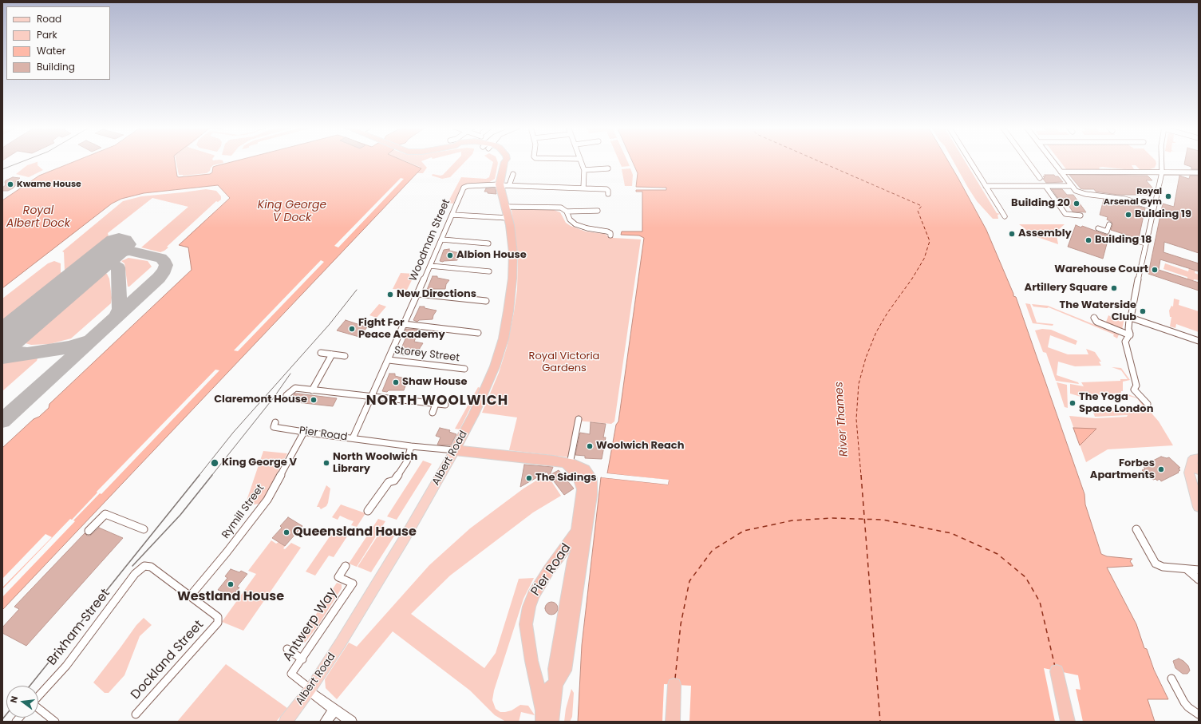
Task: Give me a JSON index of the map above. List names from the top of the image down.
{
  "streets": {
    "highway": ["Pier Road", "Albert Road"],
    "street": [
      "Woodman Street",
      "Storey Street",
      "Rymill Street",
      "Antwerp Way",
      "Brixham Street",
      "Dockland Street"
    ]
  },
  "crossings": [
    ["Woodman Street", "Storey Street"],
    ["Woodman Street", "Pier Road"],
    ["Woodman Street", "Albert Road"],
    ["Pier Road", "Albert Road"],
    ["Pier Road", "Rymill Street"],
    ["Albert Road", "Antwerp Way"],
    ["Rymill Street", "Dockland Street"],
    ["Brixham Street", "Dockland Street"]
  ],
  "districts": ["NORTH WOOLWICH"],
  "water": ["King George V Dock", "Royal Albert Dock", "River Thames"],
  "parks": ["Royal Victoria Gardens"],
  "places": [
    "Kwame House",
    "Royal Arsenal Gym",
    "Building 20",
    "Building 19",
    "Assembly",
    "Building 18",
    "Albion House",
    "Warehouse Court",
    "Artillery Square",
    "New Directions",
    "The Waterside Club",
    "Fight For Peace Academy",
    "Shaw House",
    "Claremont House",
    "The Yoga Space London",
    "Woolwich Reach",
    "King George V",
    "North Woolwich Library",
    "Forbes Apartments",
    "The Sidings",
    "Queensland House",
    "Westland House"
  ],
  "legend": [
    "Road",
    "Park",
    "Water",
    "Building"
  ],
  "north": "left"
}
